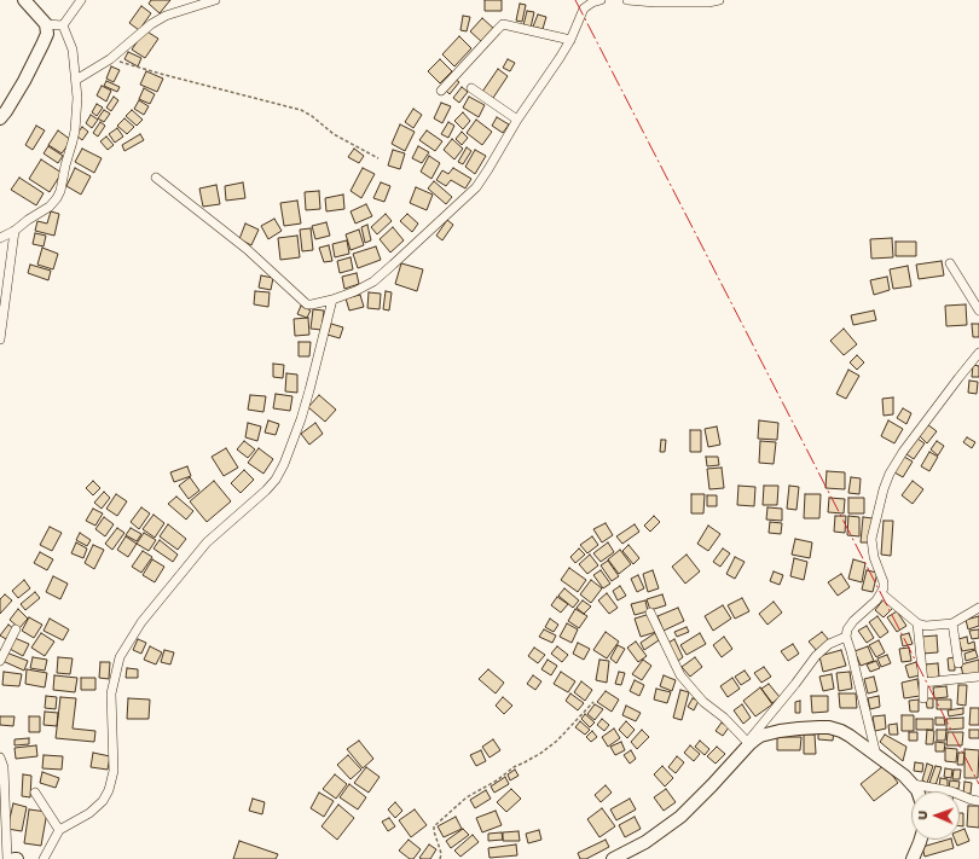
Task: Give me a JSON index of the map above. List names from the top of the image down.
{
  "north": "left"
}
